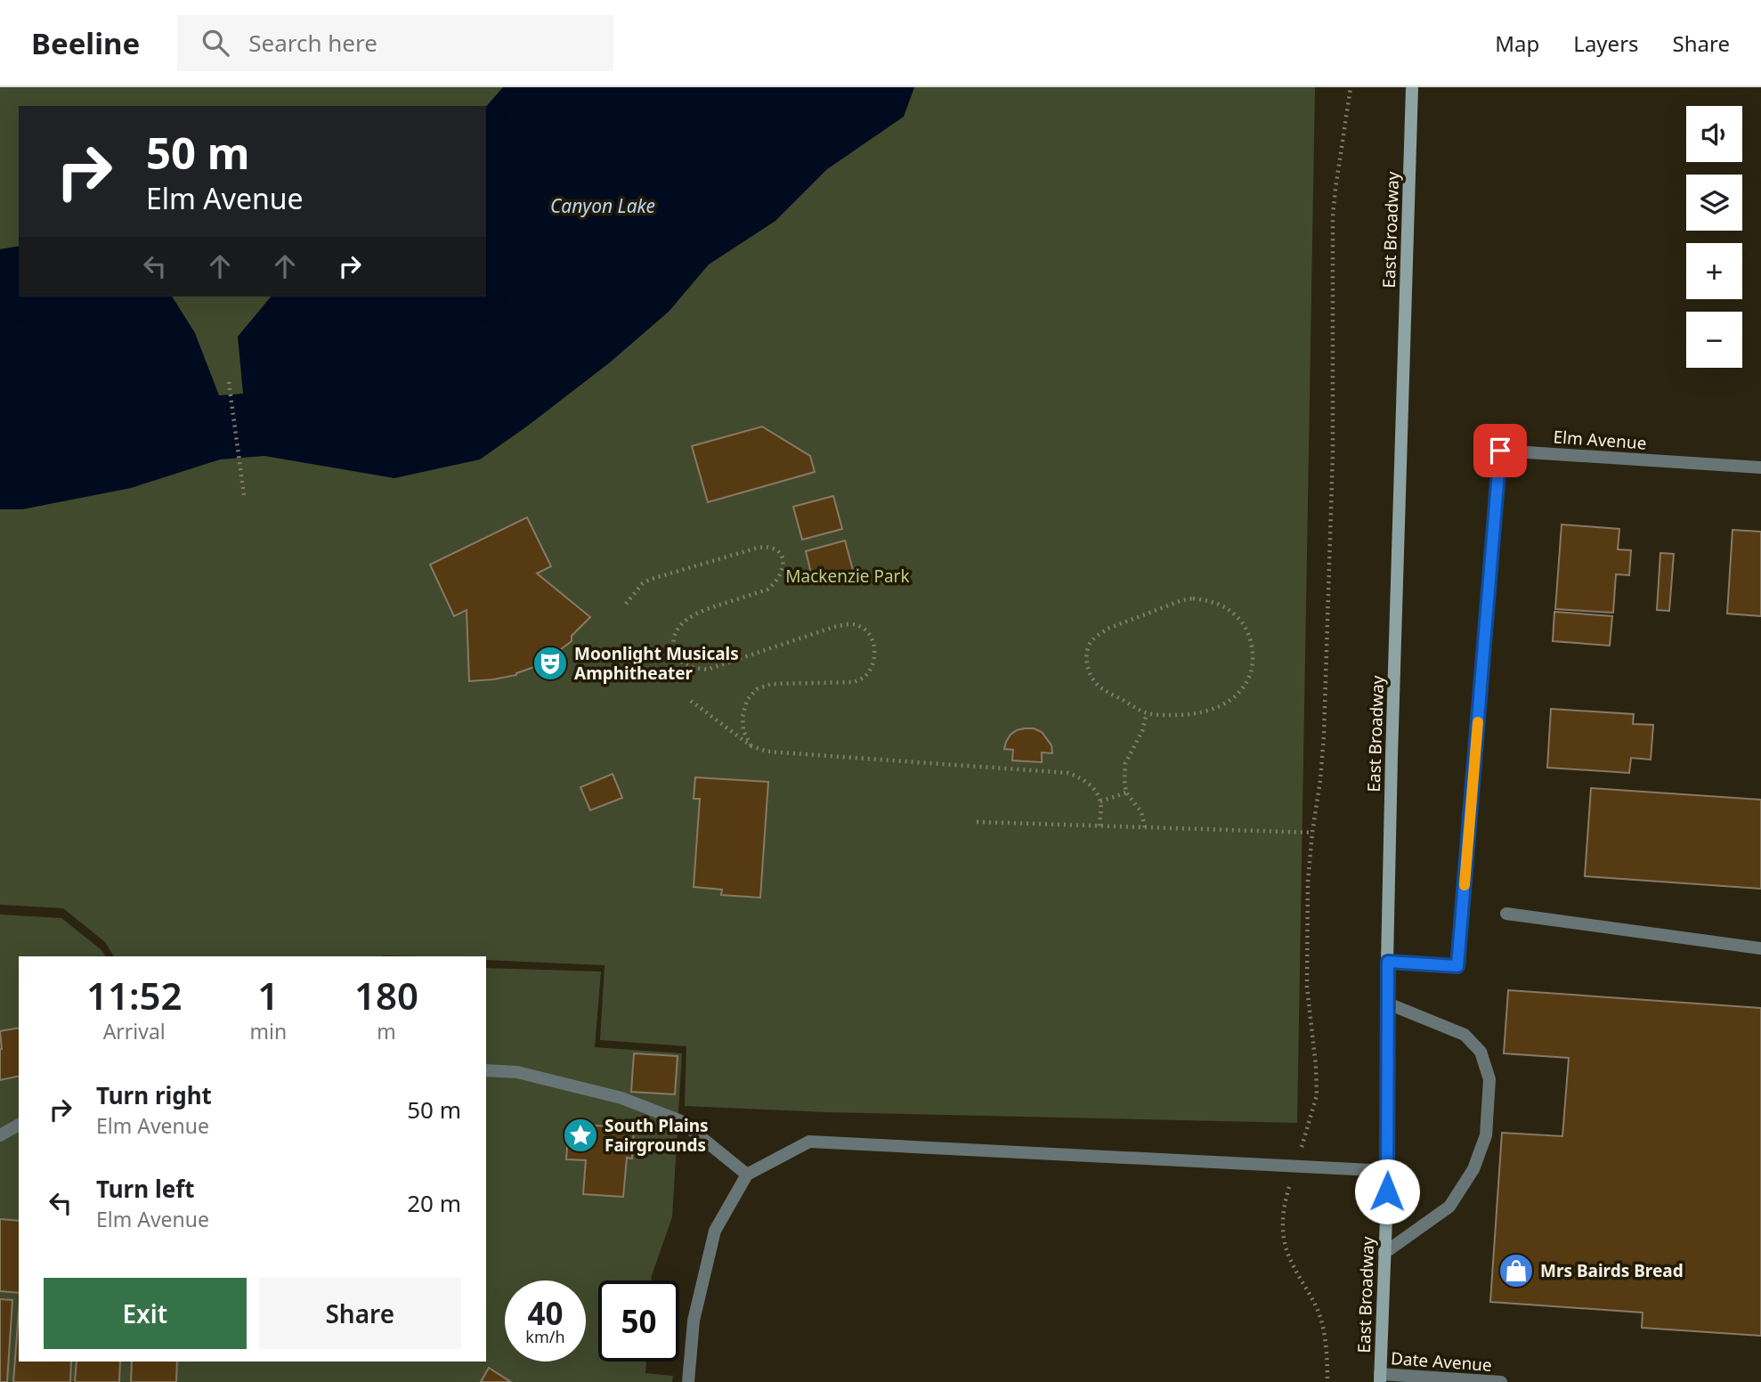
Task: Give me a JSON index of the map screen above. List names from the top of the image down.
{
  "streets": {
    "main road": ["East Broadway"],
    "street": ["Elm Avenue", "Date Avenue"]
  },
  "crossings": [
    ["East Broadway", "Elm Avenue"],
    ["East Broadway", "Date Avenue"]
  ],
  "water": ["Canyon Lake"],
  "parks": ["Mackenzie Park"],
  "places": {
    "theatre": ["Moonlight Musicals Amphitheater"],
    "place": ["South Plains Fairgrounds"],
    "shop": ["Mrs Bairds Bread"]
  },
  "page": {
    "header": "Beeline",
    "search": "Search here",
    "nav": ["Map", "Layers", "Share"],
    "map_buttons": ["+", "−"],
    "turn": ["50 m", "Elm Avenue"],
    "eta": [
      "11:52",
      "Arrival",
      "1",
      "min",
      "180",
      "m"
    ],
    "list": [
      {
        "name": "Turn right",
        "note": "Elm Avenue",
        "value": "50 m"
      },
      {
        "name": "Turn left",
        "note": "Elm Avenue",
        "value": "20 m"
      }
    ],
    "buttons": ["Exit", "Share"],
    "speed": "40 km/h",
    "limit": "50"
  }
}
